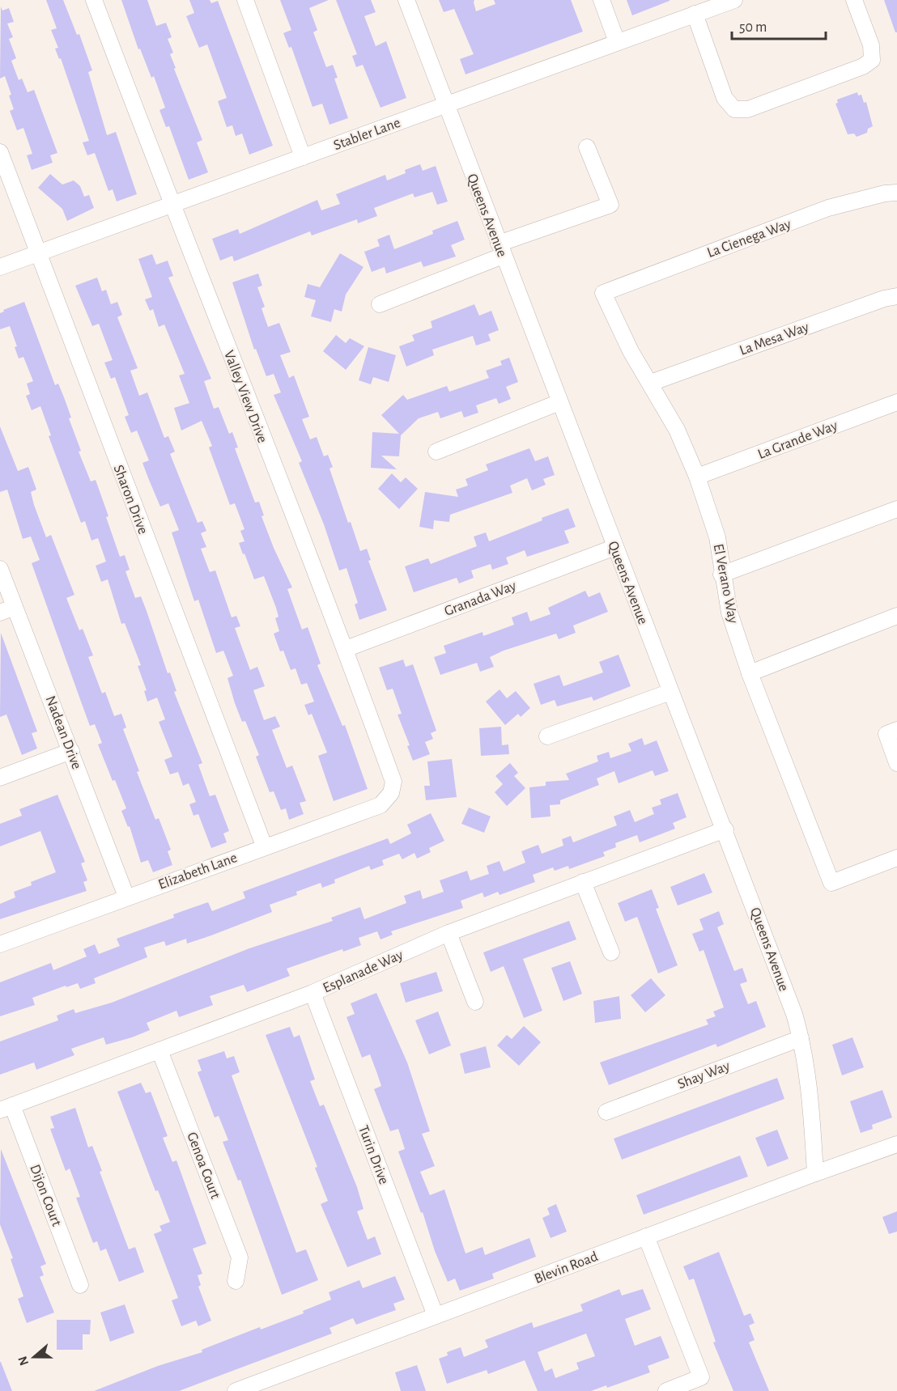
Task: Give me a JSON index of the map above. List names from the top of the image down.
{
  "streets": {
    "street": [
      "Stabler Lane",
      "Queens Avenue",
      "La Cienega Way",
      "La Mesa Way",
      "Valley View Drive",
      "La Grande Way",
      "Sharon Drive",
      "El Verano Way",
      "Granada Way",
      "Nadean Drive",
      "Elizabeth Lane",
      "Esplanade Way",
      "Shay Way",
      "Turin Drive",
      "Genoa Court",
      "Dijon Court",
      "Blevin Road"
    ]
  },
  "crossings": [
    ["Stabler Lane", "Queens Avenue"],
    ["Stabler Lane", "Valley View Drive"],
    ["Stabler Lane", "Sharon Drive"],
    ["Queens Avenue", "Granada Way"],
    ["Queens Avenue", "Esplanade Way"],
    ["Queens Avenue", "Shay Way"],
    ["Queens Avenue", "Blevin Road"],
    ["La Cienega Way", "El Verano Way"],
    ["La Mesa Way", "El Verano Way"],
    ["Valley View Drive", "Granada Way"],
    ["Valley View Drive", "Elizabeth Lane"],
    ["La Grande Way", "El Verano Way"],
    ["Sharon Drive", "Elizabeth Lane"],
    ["Nadean Drive", "Elizabeth Lane"],
    ["Esplanade Way", "Turin Drive"],
    ["Esplanade Way", "Genoa Court"],
    ["Esplanade Way", "Dijon Court"],
    ["Turin Drive", "Blevin Road"]
  ],
  "scale_bar": "50 m",
  "north": "left"
}
